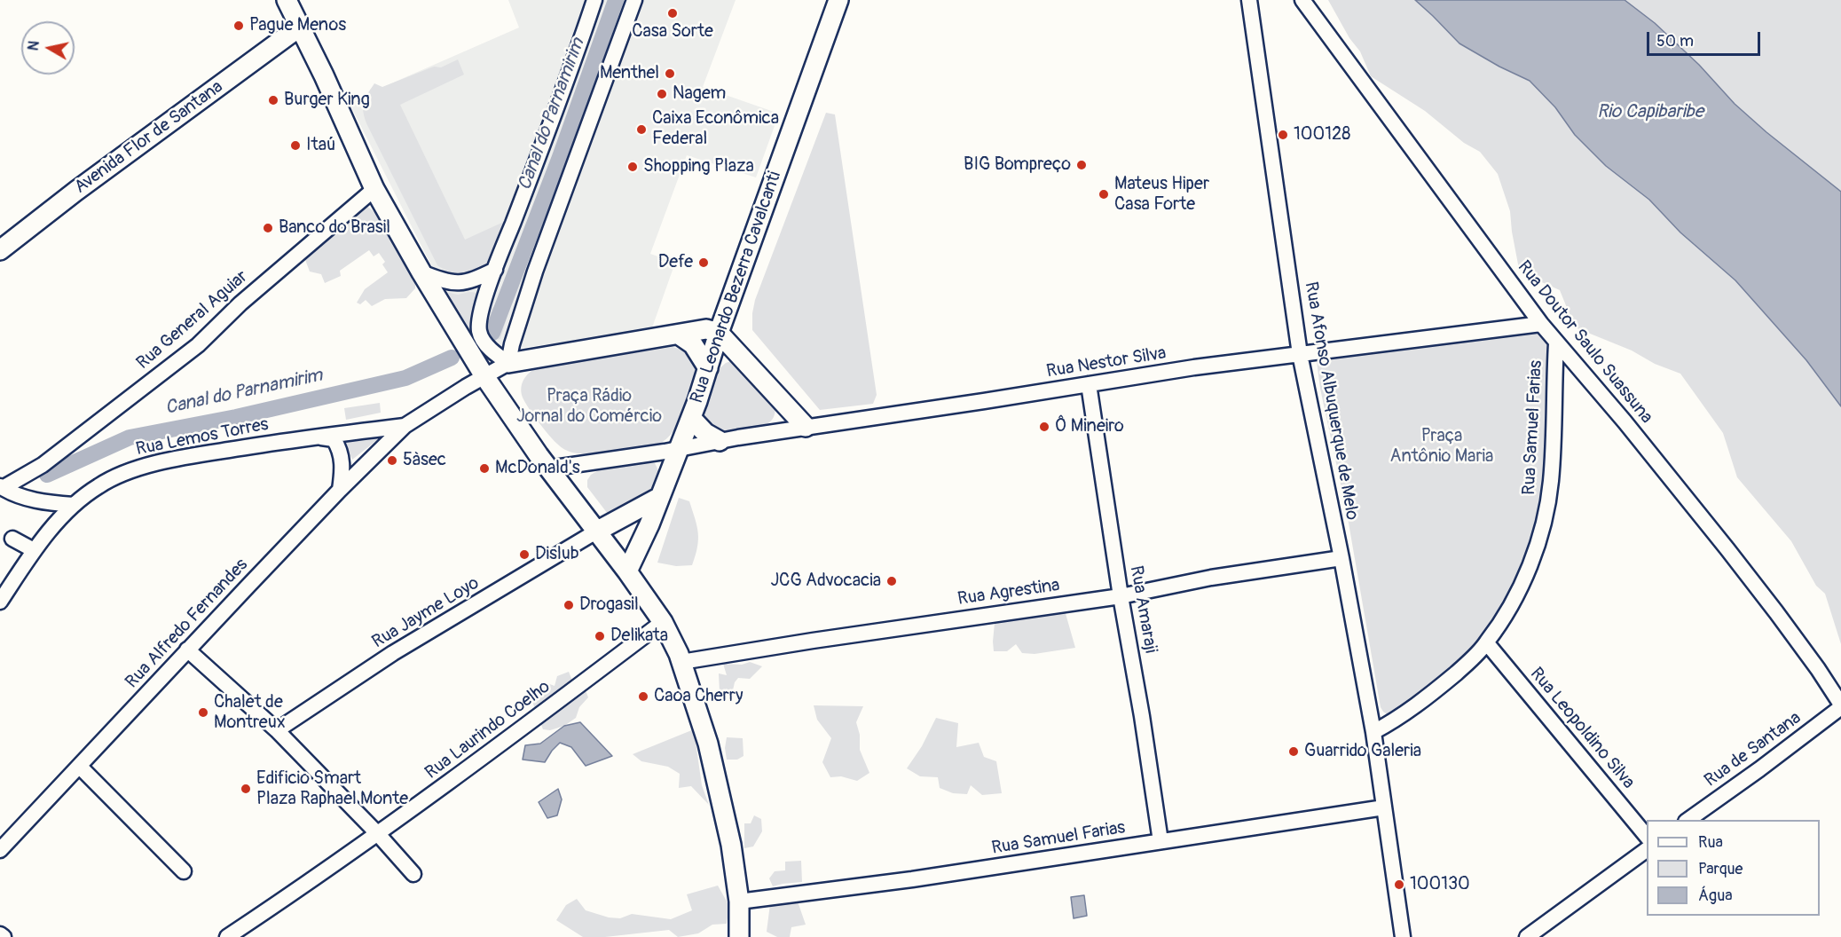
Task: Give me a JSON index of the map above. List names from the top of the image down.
{
  "streets": {
    "main road": ["Avenida Flor de Santana", "Rua Leonardo Bezerra Cavalcanti"],
    "street": [
      "Rua General Aguiar",
      "Rua Doutor Saulo Suassuna",
      "Rua Nestor Silva",
      "Rua Afonso Albuquerque de Melo",
      "Rua Samuel Farias",
      "Rua Lemos Torres",
      "Rua Agrestina",
      "Rua Amaraji",
      "Rua Jayme Loyo",
      "Rua Alfredo Fernandes",
      "Rua Leopoldino Silva",
      "Rua Laurindo Coelho",
      "Rua de Santana"
    ]
  },
  "crossings": [
    ["Rua Leonardo Bezerra Cavalcanti", "Rua Nestor Silva"],
    ["Rua Doutor Saulo Suassuna", "Rua Nestor Silva"],
    ["Rua Doutor Saulo Suassuna", "Rua Samuel Farias"],
    ["Rua Doutor Saulo Suassuna", "Rua de Santana"],
    ["Rua Nestor Silva", "Rua Afonso Albuquerque de Melo"],
    ["Rua Nestor Silva", "Rua Amaraji"],
    ["Rua Afonso Albuquerque de Melo", "Rua Samuel Farias"],
    ["Rua Afonso Albuquerque de Melo", "Rua Agrestina"],
    ["Rua Samuel Farias", "Rua Amaraji"],
    ["Rua Samuel Farias", "Rua Leopoldino Silva"],
    ["Rua Lemos Torres", "Rua Alfredo Fernandes"],
    ["Rua Agrestina", "Rua Amaraji"]
  ],
  "water": ["Rio Capibaribe", "Canal do Parnamirim"],
  "parks": ["Praça Rádio Jornal do Comércio", "Praça Antônio Maria"],
  "places": [
    "Casa Sorte",
    "Pague Menos",
    "Menthel",
    "Nagem",
    "Burger King",
    "Caixa Econômica Federal",
    "100128",
    "Itaú",
    "BIG Bompreço",
    "Shopping Plaza",
    "Mateus Hiper Casa Forte",
    "Banco do Brasil",
    "Defe",
    "Ô Mineiro",
    "5àsec",
    "McDonald's",
    "Dislub",
    "JCG Advocacia",
    "Drogasil",
    "Delikata",
    "Caoa Cherry",
    "Chalet de Montreux",
    "Guarrido Galeria",
    "Edificio Smart Plaza Raphael Monte",
    "100130"
  ],
  "legend": ["Rua", "Parque", "Água"],
  "scale_bar": "50 m",
  "north": "left"
}
